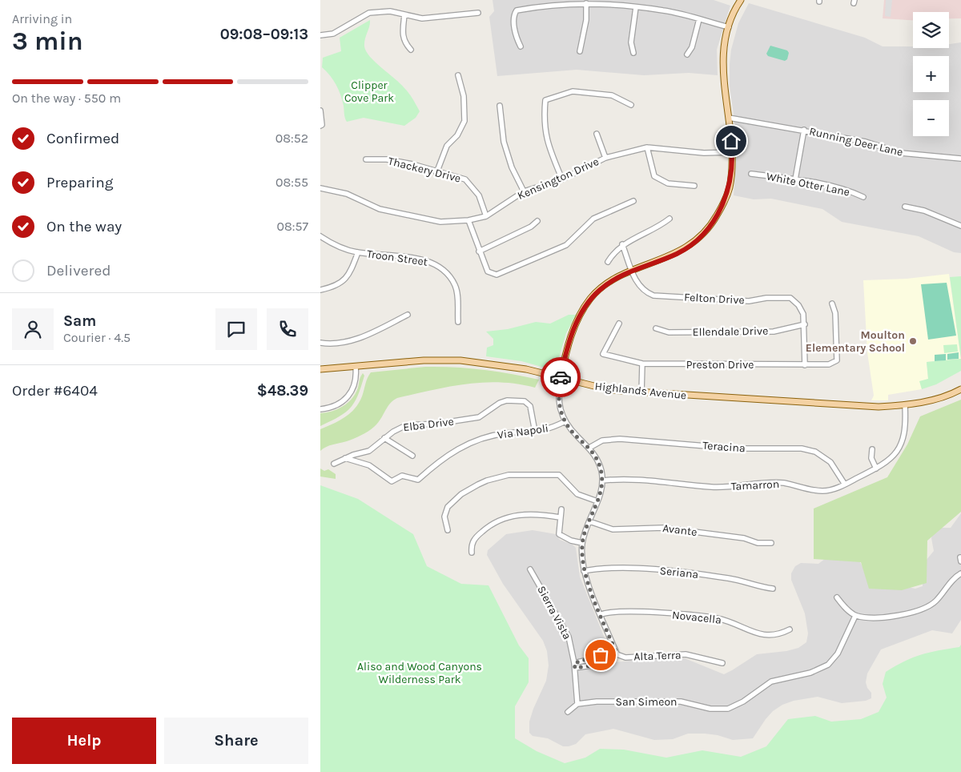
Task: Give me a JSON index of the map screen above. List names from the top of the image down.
{
  "streets": {
    "main road": ["Highlands Avenue"],
    "street": [
      "Running Deer Lane",
      "Thackery Drive",
      "Kensington Drive",
      "White Otter Lane",
      "Troon Street",
      "Felton Drive",
      "Ellendale Drive",
      "Preston Drive",
      "Elba Drive",
      "Via Napoli",
      "Teracina",
      "Tamarron",
      "Avante",
      "Seriana",
      "Sierra Vista",
      "Novacella",
      "Alta Terra",
      "San Simeon"
    ]
  },
  "crossings": [
    ["Thackery Drive", "Kensington Drive"],
    ["Felton Drive", "Ellendale Drive"],
    ["Felton Drive", "Preston Drive"],
    ["Highlands Avenue", "Tamarron"],
    ["Elba Drive", "Via Napoli"],
    ["Teracina", "Tamarron"],
    ["Sierra Vista", "Alta Terra"],
    ["Sierra Vista", "San Simeon"]
  ],
  "parks": ["Clipper Cove Park", "Aliso and Wood Canyons Wilderness Park"],
  "places": ["Moulton Elementary School"],
  "page": {
    "heading": ["3 min", "Arriving in", "09:08–09:13"],
    "panel": [
      "Sam",
      "Courier · 4.5",
      "Order #6404",
      "$48.39"
    ],
    "map_buttons": ["+", "−"],
    "bar": "On the way · 550 m",
    "list": [
      ["Confirmed", "08:52"],
      ["Preparing", "08:55"],
      ["On the way", "08:57"],
      "Delivered"
    ],
    "buttons": ["Help", "Share"]
  }
}
